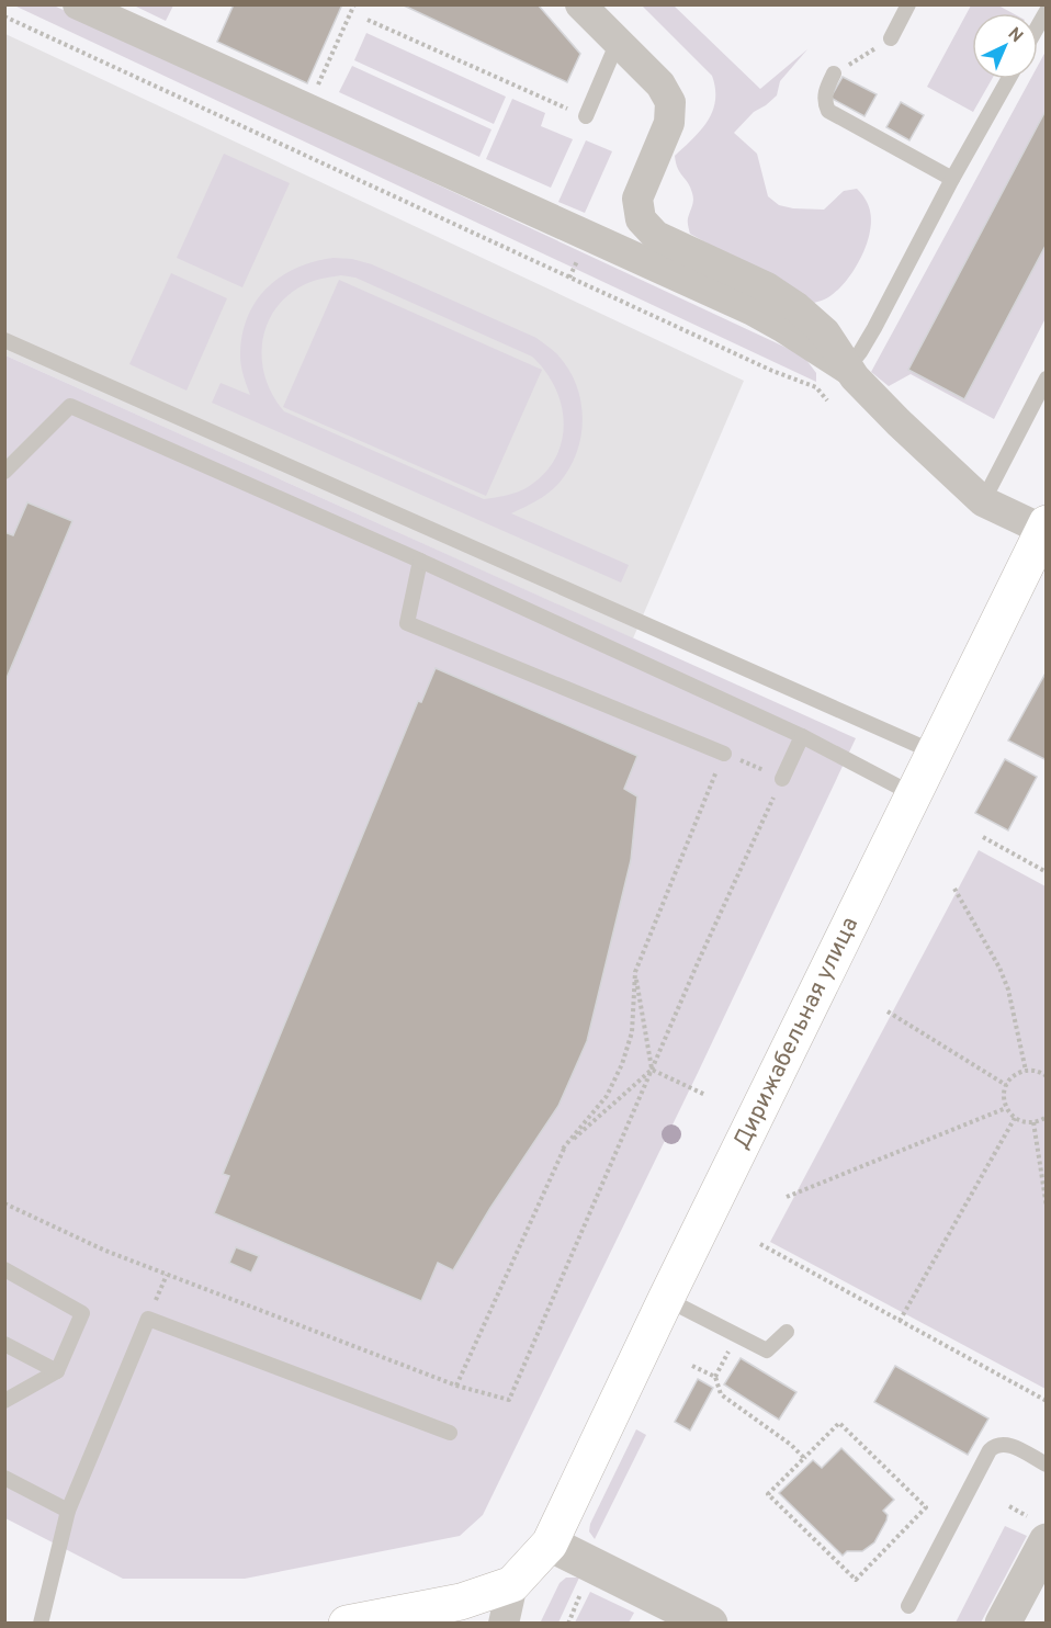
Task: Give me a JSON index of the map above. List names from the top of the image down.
{
  "streets": {
    "main road": ["Дирижабельная улица"]
  },
  "north": "top right"
}
